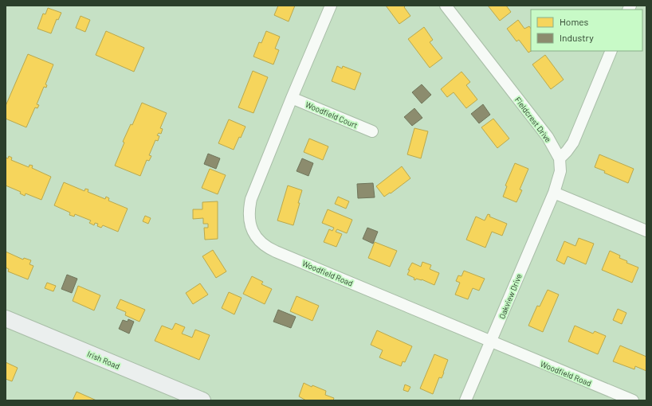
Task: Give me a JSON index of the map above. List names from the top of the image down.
{
  "streets": {
    "street": [
      "Woodfield Court",
      "Fieldcrest Drive",
      "Woodfield Road",
      "Oakview Drive",
      "Irish Road"
    ]
  },
  "crossings": [
    ["Woodfield Court", "Woodfield Road"],
    ["Fieldcrest Drive", "Oakview Drive"],
    ["Woodfield Road", "Oakview Drive"]
  ],
  "legend": ["Homes", "Industry"]
}
